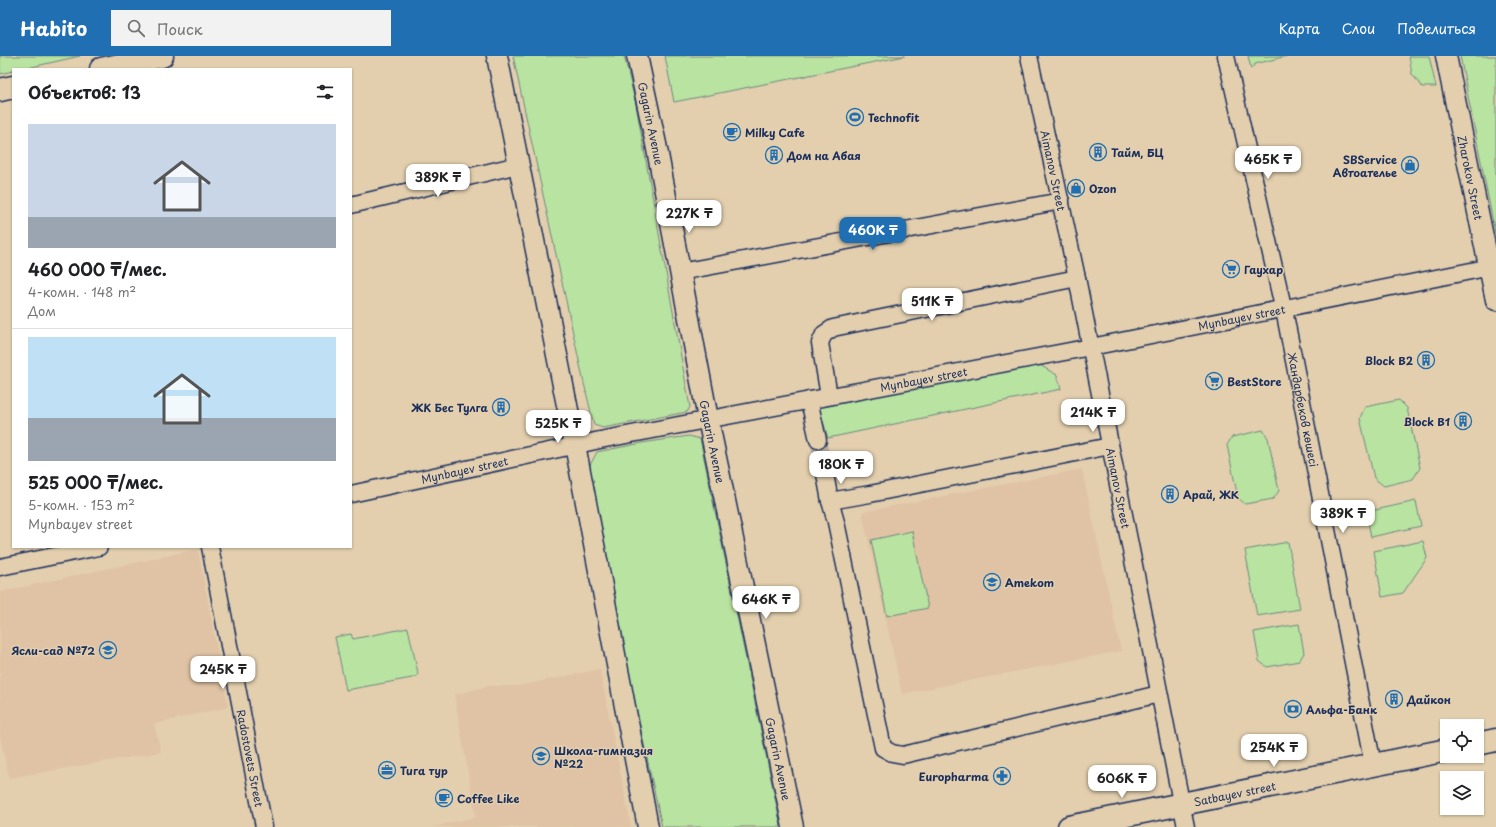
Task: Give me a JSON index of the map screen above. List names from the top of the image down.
{
  "streets": {
    "main road": ["Satbayev street"],
    "street": [
      "Gagarin Avenue",
      "Aimanov Street",
      "Zharokov Street",
      "Mynbayev street",
      "Жандарбеков көшесі",
      "Radostovets Street"
    ]
  },
  "crossings": [
    ["Gagarin Avenue", "Mynbayev street"],
    ["Aimanov Street", "Mynbayev street"],
    ["Aimanov Street", "Satbayev street"],
    ["Zharokov Street", "Mynbayev street"],
    ["Mynbayev street", "Жандарбеков көшесі"],
    ["Жандарбеков көшесі", "Satbayev street"]
  ],
  "places": {
    "sports": ["Technofit"],
    "cafe": ["Milky Cafe", "Coffee Like"],
    "building": [
      "Тайм, БЦ",
      "Дом на Абая",
      "Block B2",
      "ЖК Бес Тулга",
      "Block B1",
      "Арай, ЖК",
      "Дайкон"
    ],
    "shop": ["SBService Автоателье", "Ozon"],
    "supermarket": ["Гаухар", "BestStore"],
    "school or university": ["Amekom", "Ясли-сад №72", "Школа-гимназия №22"],
    "bank": ["Альфа-Банк"],
    "office": ["Тига тур"],
    "pharmacy": ["Europharma"]
  },
  "page": {
    "header": "Habito",
    "search": "Поиск",
    "nav": ["Карта", "Слои", "Поделиться"],
    "heading": "Объектов: 13",
    "list": [
      {
        "name": "460 000 ₸/мес.",
        "note": "4-комн. · 148 m² · Дом"
      },
      {
        "name": "525 000 ₸/мес.",
        "note": "5-комн. · 153 m² · Mynbayev street"
      }
    ],
    "price": [
      "465K ₸",
      "389K ₸",
      "227K ₸",
      "460K ₸",
      "511K ₸",
      "214K ₸",
      "525K ₸",
      "180K ₸",
      "389K ₸",
      "646K ₸",
      "245K ₸",
      "254K ₸",
      "606K ₸"
    ]
  }
}
